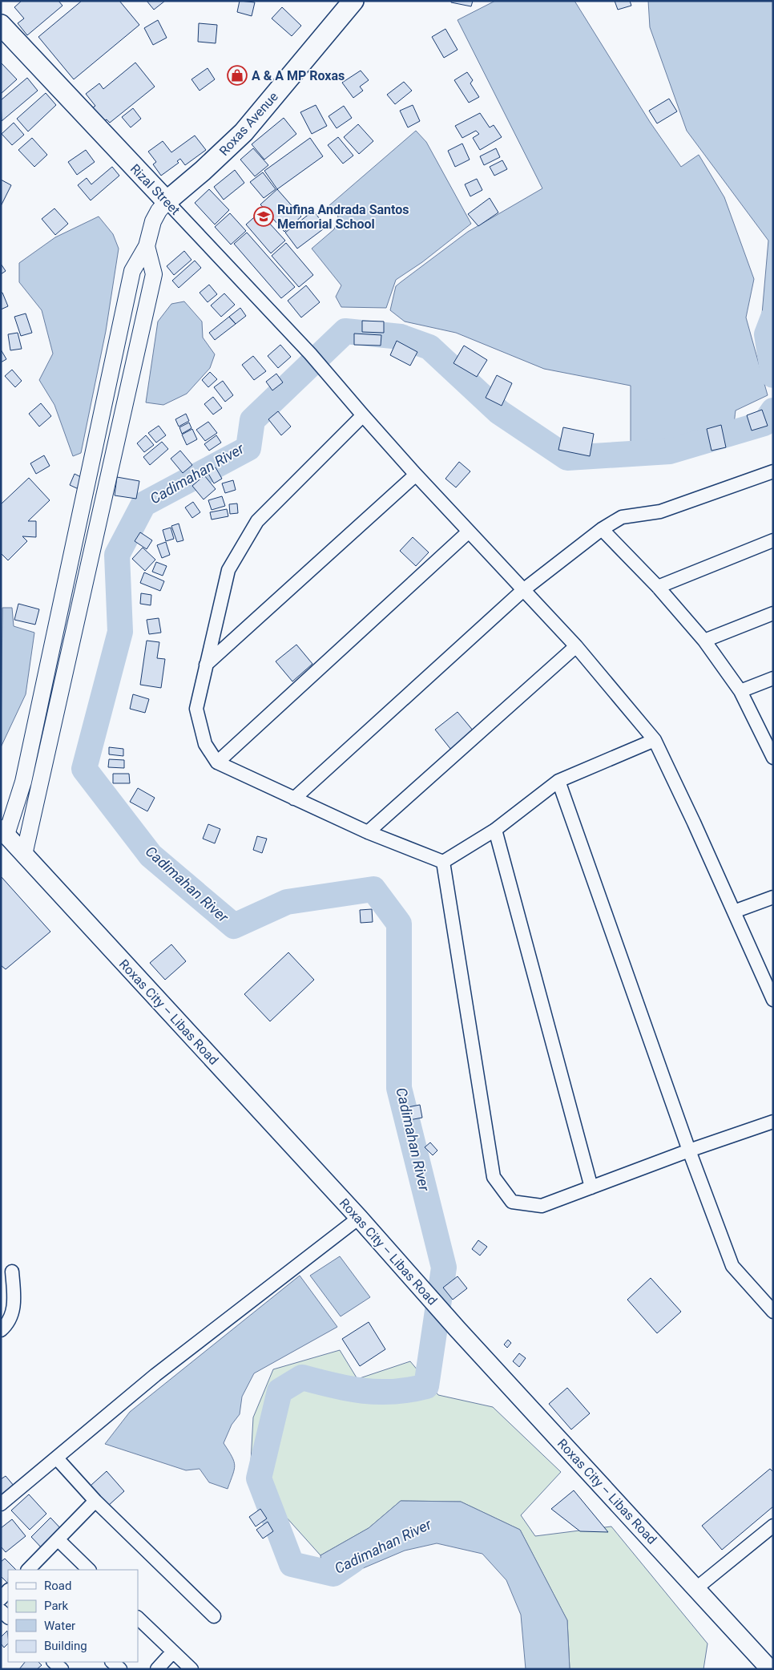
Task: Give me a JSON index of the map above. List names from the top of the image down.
{
  "streets": {
    "main road": ["Roxas Avenue", "Rizal Street", "Roxas City – Libas Road"]
  },
  "crossings": [
    ["Roxas Avenue", "Rizal Street"]
  ],
  "water": ["Cadimahan River"],
  "places": {
    "shop": ["A & A MP Roxas"],
    "school or university": ["Rufina Andrada Santos Memorial School"]
  },
  "legend": [
    "Road",
    "Park",
    "Water",
    "Building"
  ]
}
